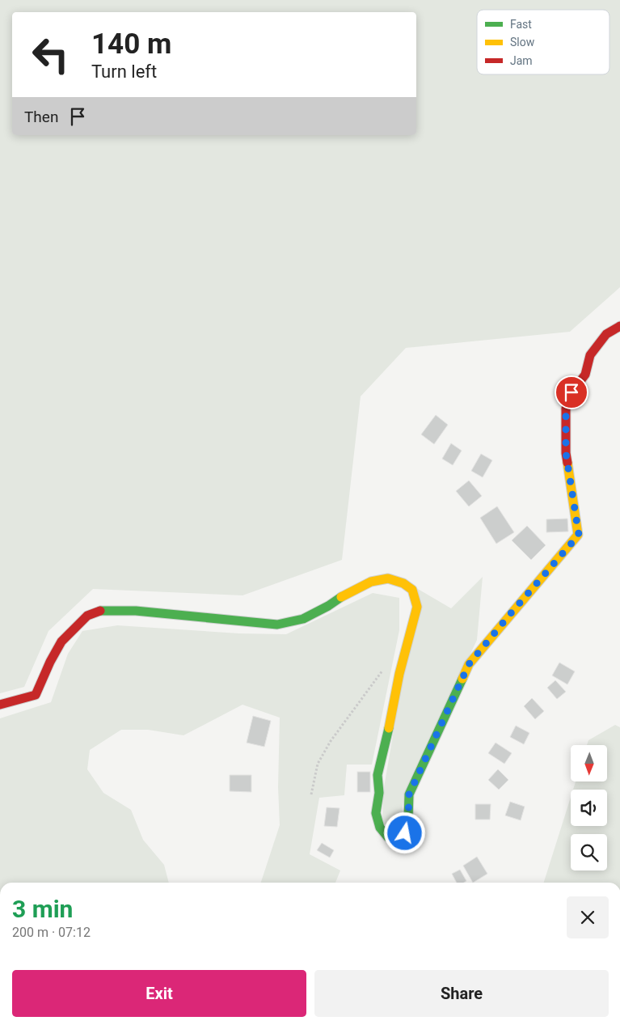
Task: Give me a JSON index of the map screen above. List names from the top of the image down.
{
  "legend": ["Fast", "Slow", "Jam"],
  "north": "bottom",
  "page": {
    "turn": ["140 m", "Turn left"],
    "then": "Then",
    "heading": ["3 min", "200 m · 07:12"],
    "buttons": ["Exit", "Share"]
  }
}
